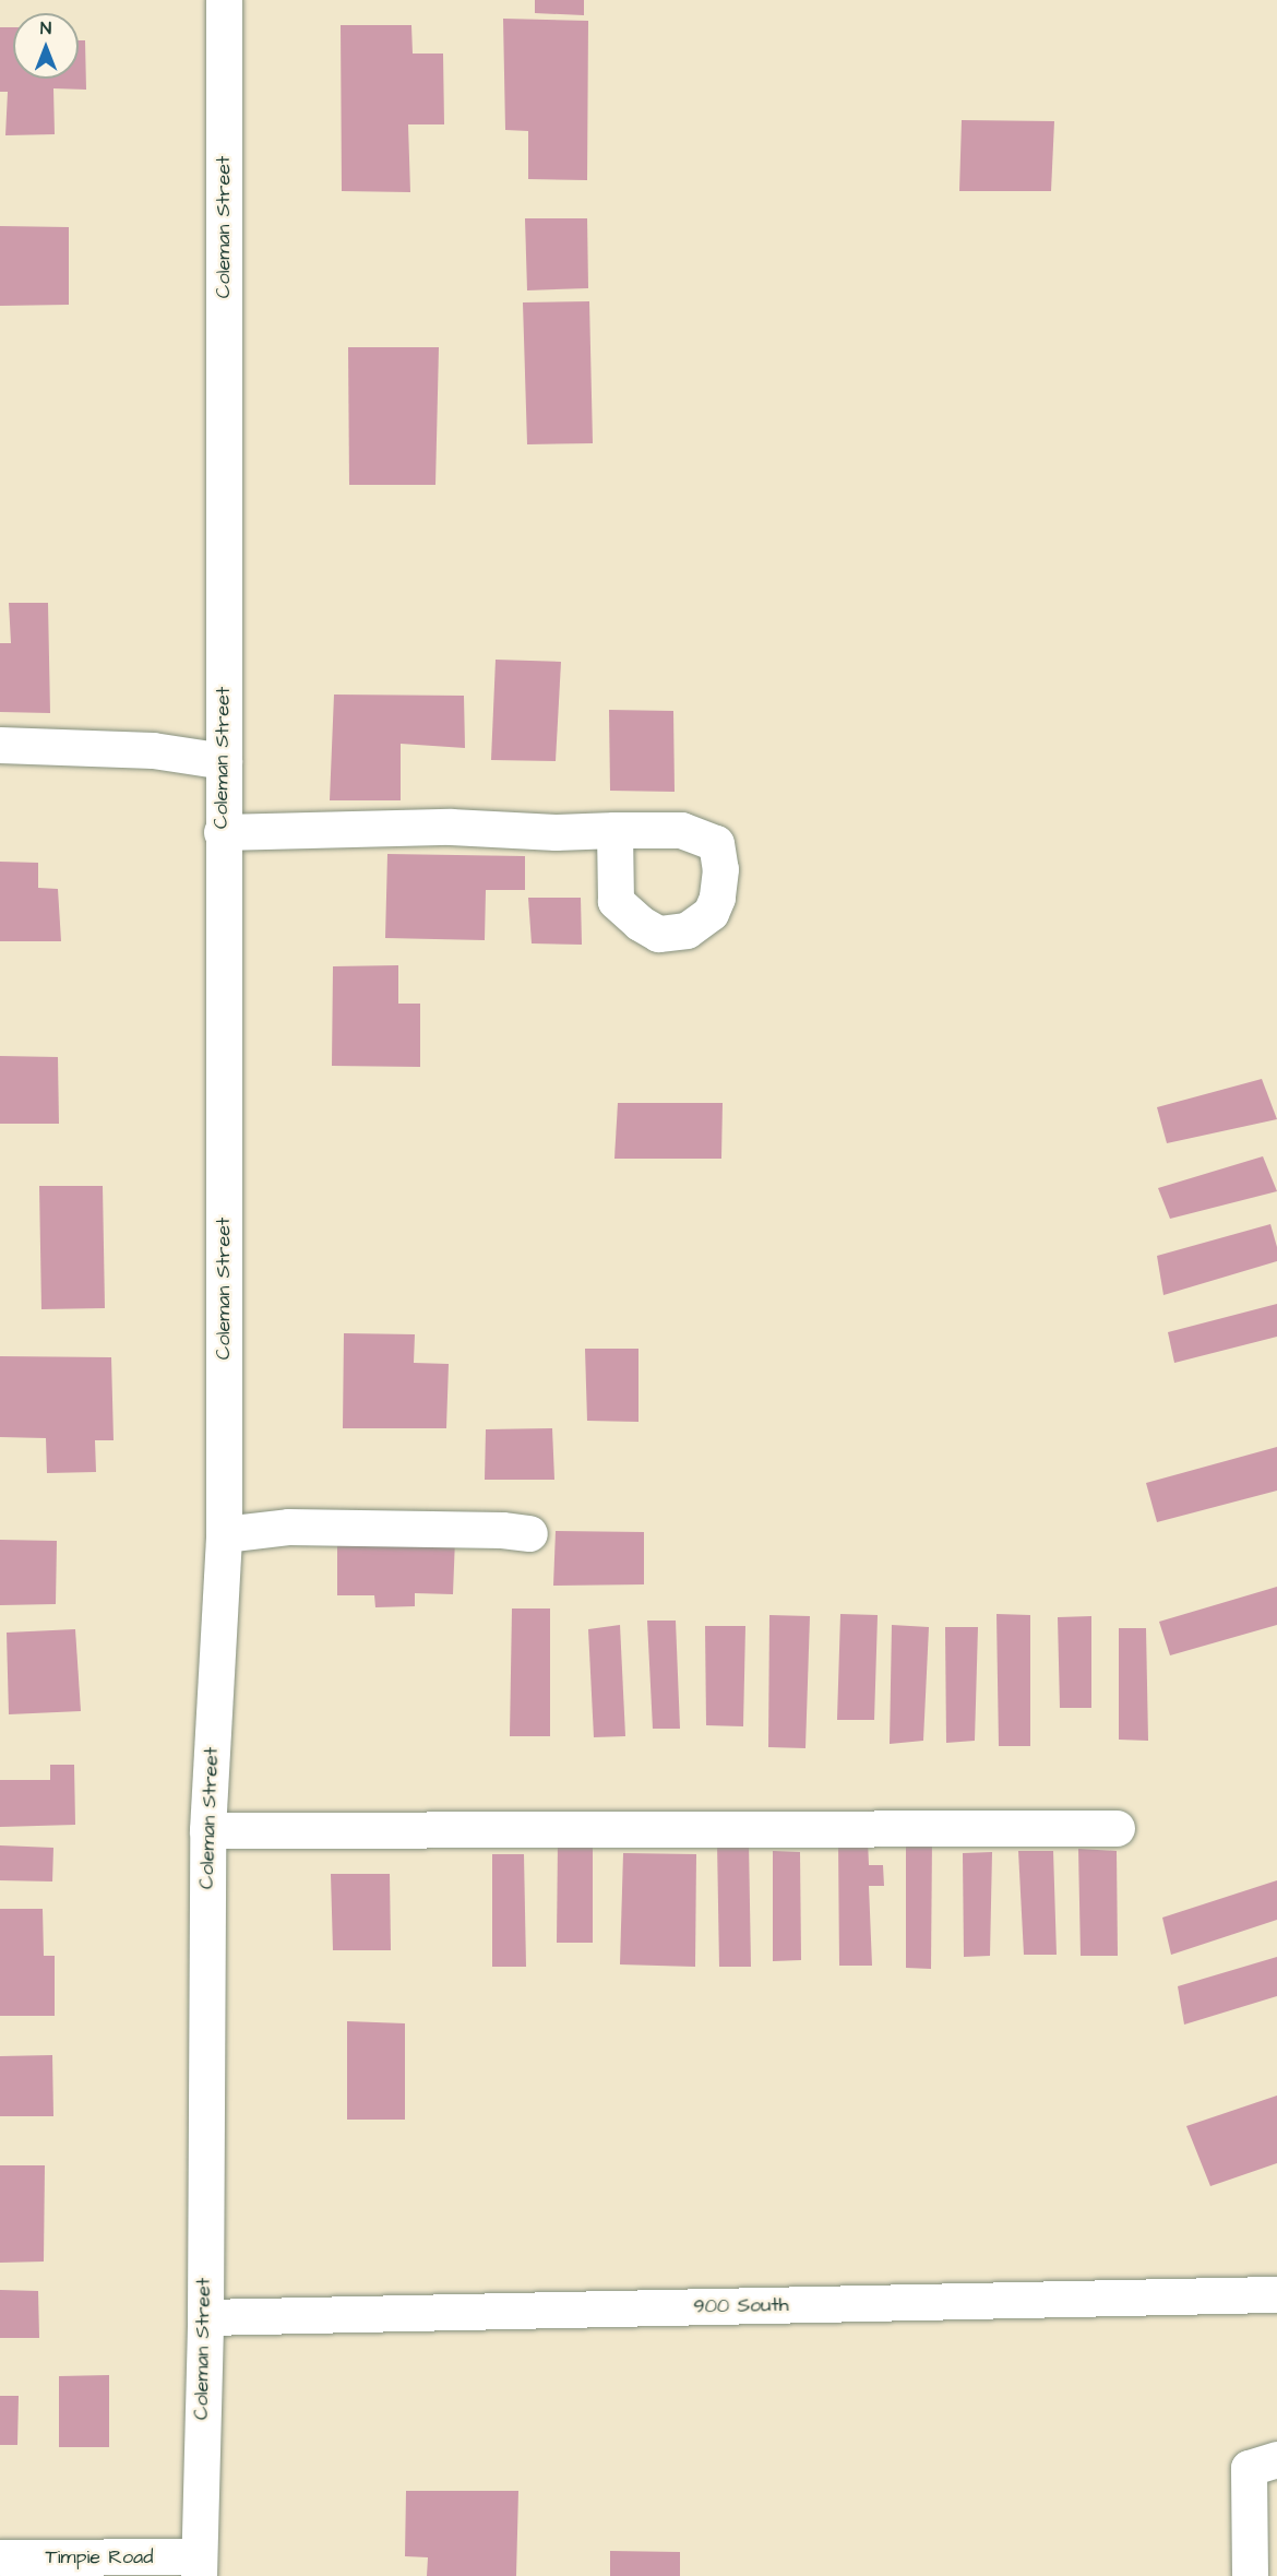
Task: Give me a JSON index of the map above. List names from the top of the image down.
{
  "streets": {
    "street": ["Coleman Street", "900 South", "Timpie Road"]
  },
  "crossings": [
    ["Coleman Street", "900 South"],
    ["Coleman Street", "Timpie Road"]
  ],
  "north": "top"
}
